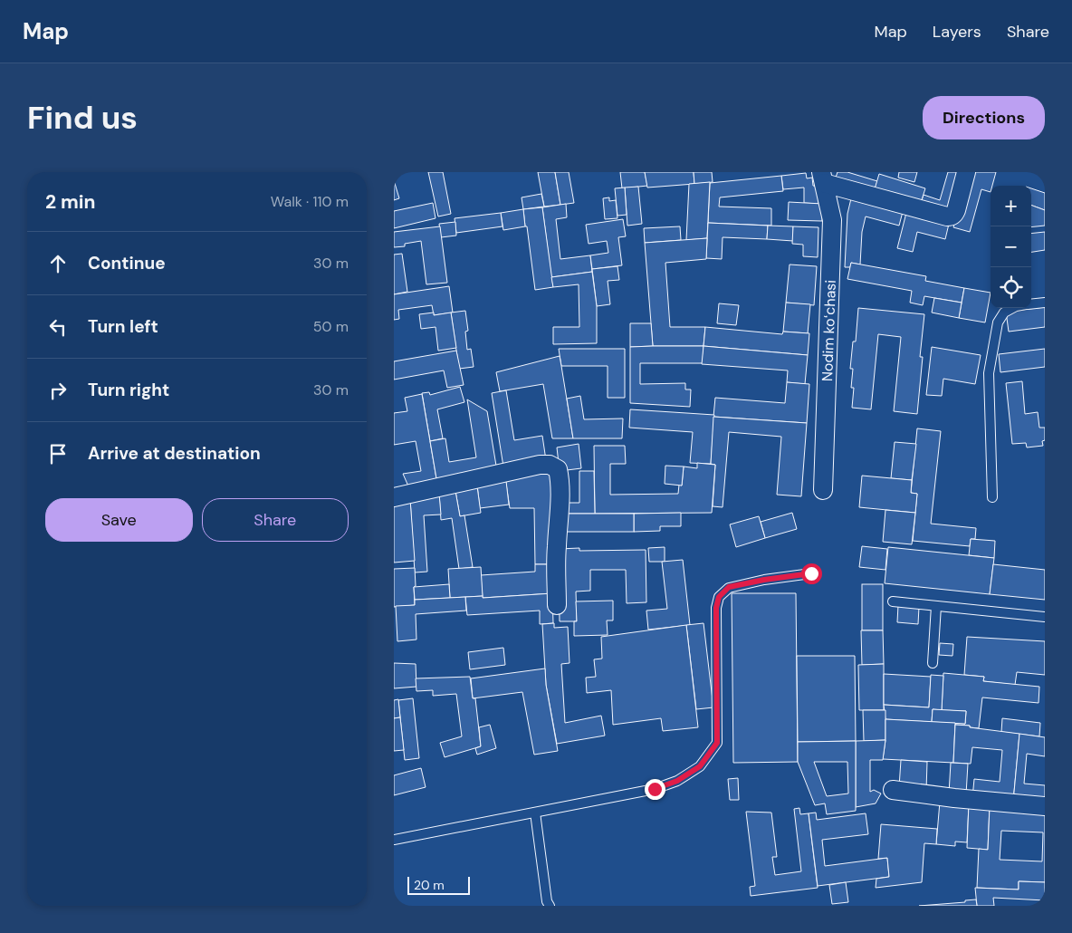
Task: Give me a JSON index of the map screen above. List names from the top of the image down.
{
  "streets": {
    "street": ["Nodim koʻchasi"]
  },
  "scale_bar": "20 m",
  "page": {
    "header": "Map",
    "nav": ["Map", "Layers", "Share"],
    "buttons": [
      "Directions",
      ["Save", "Share"]
    ],
    "title": "Find us",
    "heading": ["2 min", "Walk · 110 m"],
    "map_buttons": ["+", "−"],
    "list": [
      ["Continue", "30 m"],
      ["Turn left", "50 m"],
      ["Turn right", "30 m"],
      "Arrive at destination"
    ],
    "scale": "20 m"
  }
}
